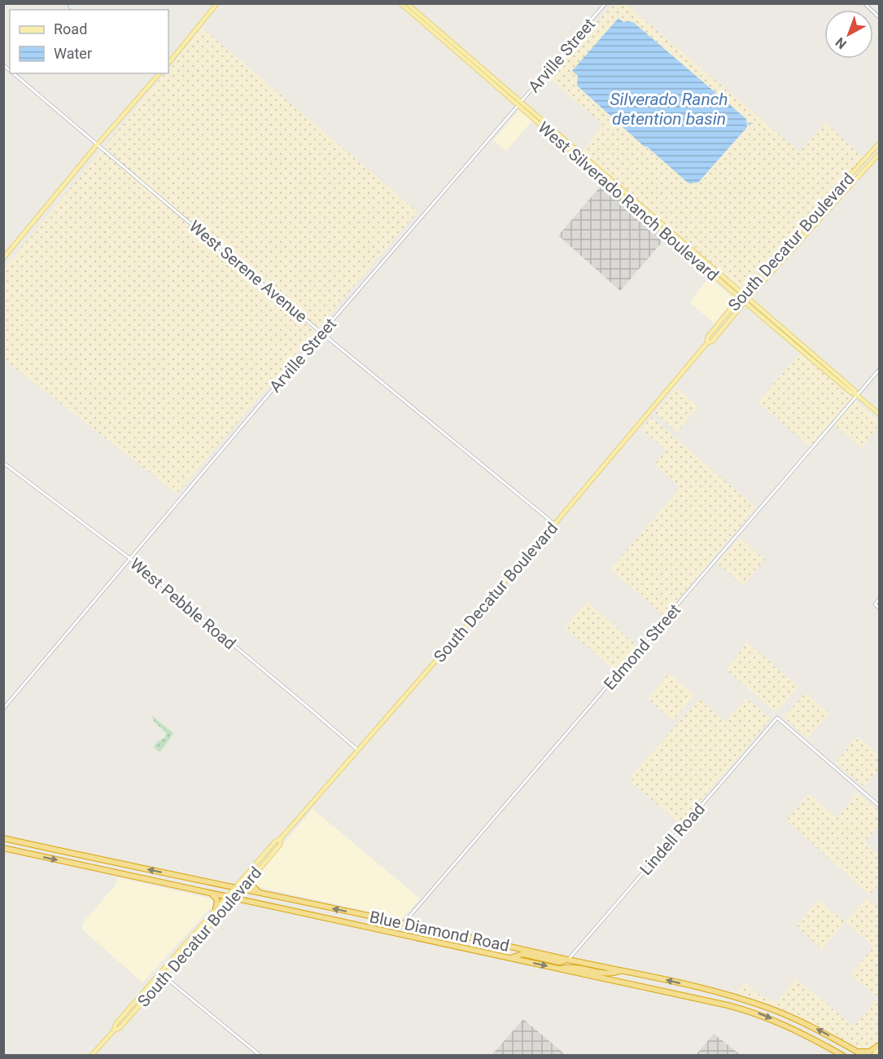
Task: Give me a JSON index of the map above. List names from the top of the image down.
{
  "streets": {
    "highway": ["Blue Diamond Road"],
    "main road": ["West Silverado Ranch Boulevard", "South Decatur Boulevard"],
    "street": [
      "Arville Street",
      "West Serene Avenue",
      "West Pebble Road",
      "Edmond Street",
      "Lindell Road"
    ]
  },
  "crossings": [
    ["Arville Street", "West Silverado Ranch Boulevard"],
    ["Arville Street", "West Serene Avenue"],
    ["Arville Street", "West Pebble Road"],
    ["West Silverado Ranch Boulevard", "South Decatur Boulevard"],
    ["West Silverado Ranch Boulevard", "Edmond Street"],
    ["South Decatur Boulevard", "West Serene Avenue"],
    ["South Decatur Boulevard", "West Pebble Road"],
    ["South Decatur Boulevard", "Blue Diamond Road"],
    ["Edmond Street", "Blue Diamond Road"],
    ["Lindell Road", "Blue Diamond Road"]
  ],
  "water": ["Silverado Ranch detention basin"],
  "legend": ["Road", "Water"],
  "north": "bottom left"
}
